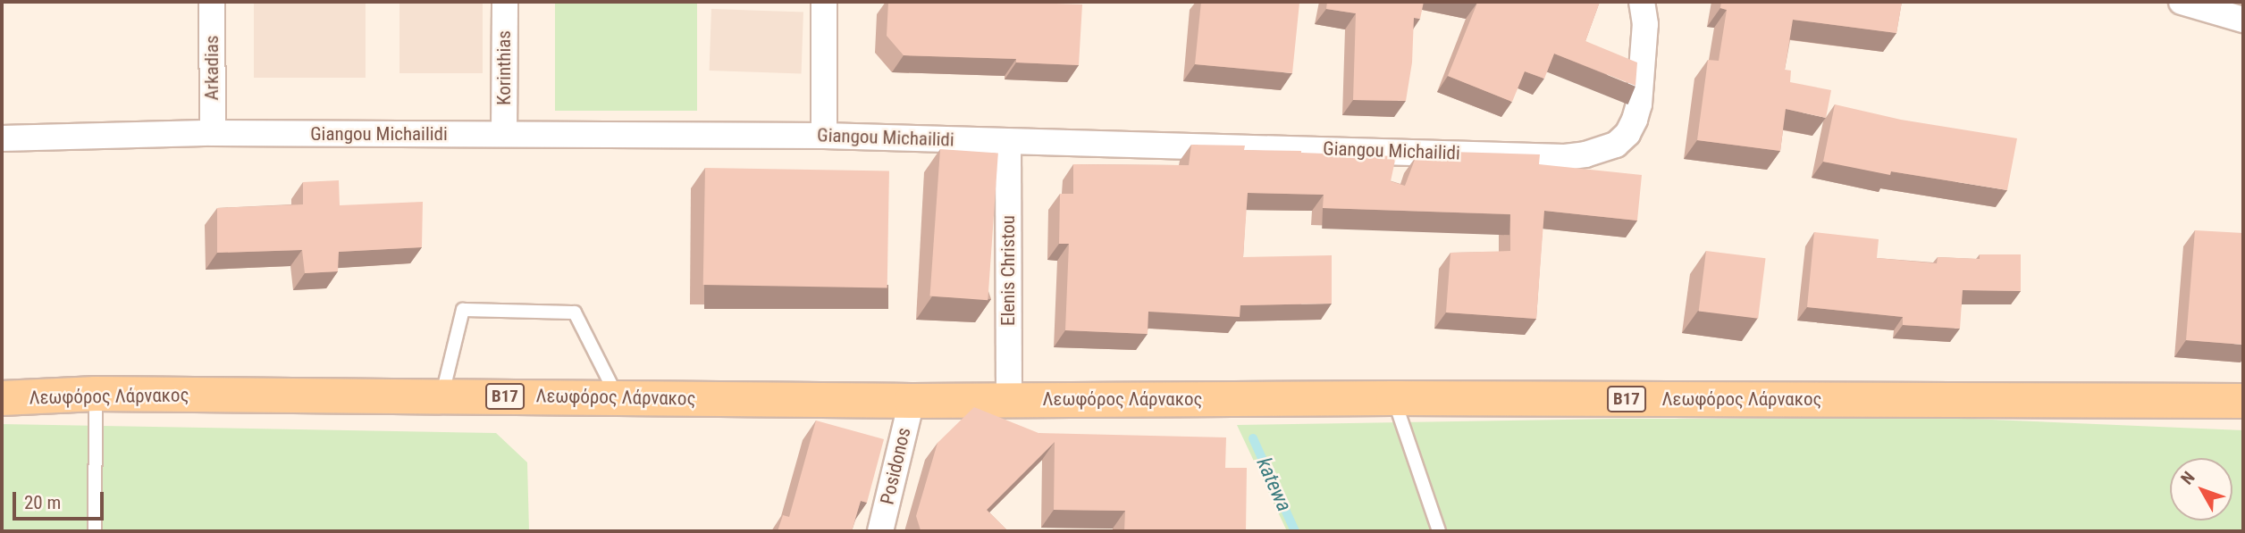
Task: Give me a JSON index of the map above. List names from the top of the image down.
{
  "streets": {
    "main road": ["Λεωφόρος Λάρνακος", "B17"],
    "street": [
      "Arkadias",
      "Korinthias",
      "Giangou Michailidi",
      "Elenis Christou",
      "Posidonos"
    ]
  },
  "crossings": [
    ["Arkadias", "Giangou Michailidi"],
    ["Korinthias", "Giangou Michailidi"],
    ["Giangou Michailidi", "Elenis Christou"],
    ["Elenis Christou", "Λεωφόρος Λάρνακος"],
    ["Λεωφόρος Λάρνακος", "Posidonos"]
  ],
  "water": ["katewa"],
  "scale_bar": "20 m",
  "north": "top left"
}
